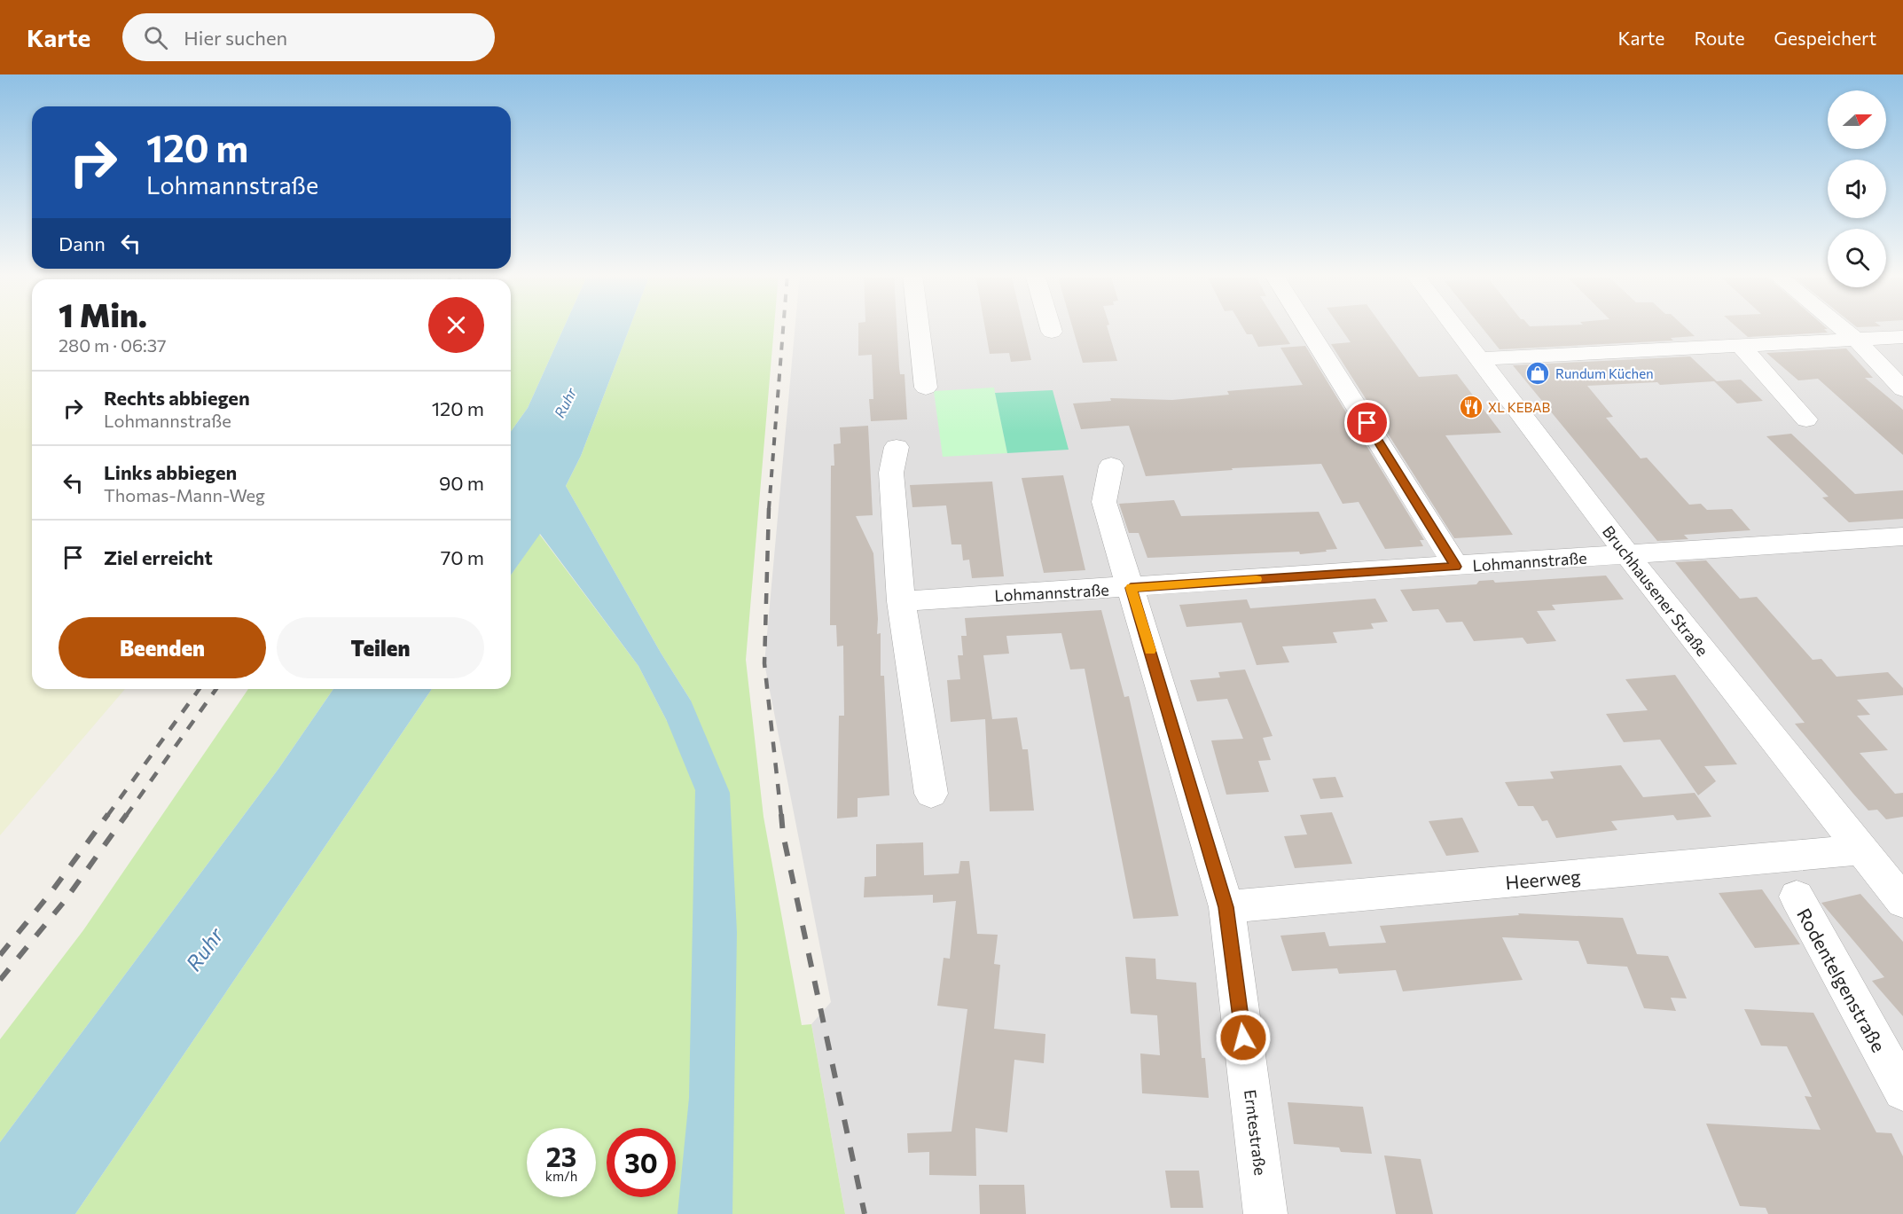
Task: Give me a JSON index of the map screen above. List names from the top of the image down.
{
  "streets": {
    "street": [
      "Lohmannstraße",
      "Bruchhausener Straße",
      "Heerweg",
      "Rodentelgenstraße",
      "Erntestraße"
    ]
  },
  "crossings": [
    ["Lohmannstraße", "Bruchhausener Straße"],
    ["Lohmannstraße", "Erntestraße"],
    ["Bruchhausener Straße", "Heerweg"],
    ["Heerweg", "Erntestraße"]
  ],
  "water": ["Ruhr"],
  "places": {
    "shop": ["Rundum Küchen"],
    "restaurant": ["XL KEBAB"]
  },
  "north": "right",
  "page": {
    "header": "Karte",
    "search": "Hier suchen",
    "nav": ["Karte", "Route", "Gespeichert"],
    "turn": ["120 m", "Lohmannstraße"],
    "then": "Dann",
    "heading": ["1 Min.", "280 m · 06:37"],
    "list": [
      {
        "name": "Rechts abbiegen",
        "note": "Lohmannstraße",
        "value": "120 m"
      },
      {
        "name": "Links abbiegen",
        "note": "Thomas-Mann-Weg",
        "value": "90 m"
      },
      {
        "name": "Ziel erreicht",
        "value": "70 m"
      }
    ],
    "buttons": ["Beenden", "Teilen"],
    "speed": "23 km/h",
    "limit": "30"
  }
}
